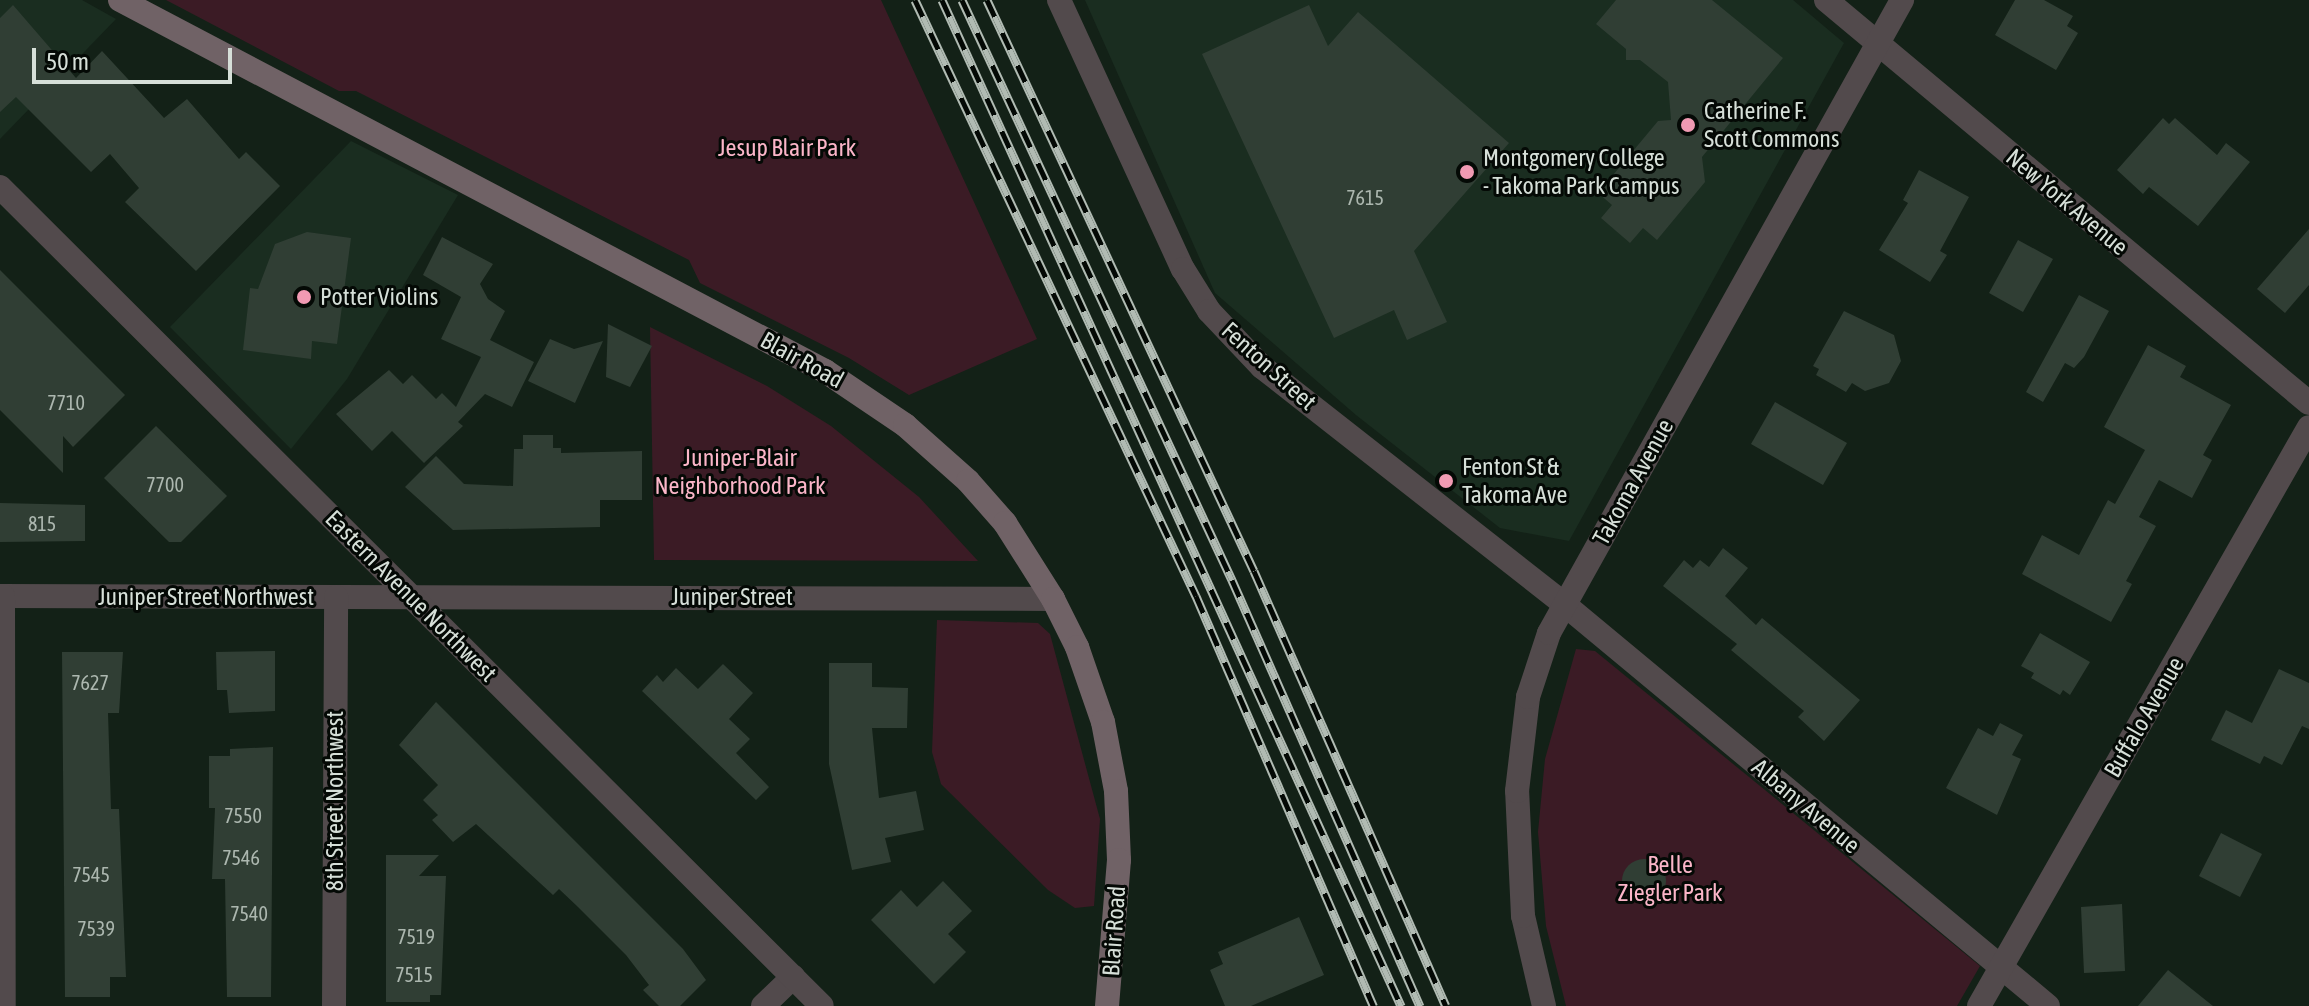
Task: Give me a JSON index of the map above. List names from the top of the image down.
{
  "streets": {
    "main road": ["Blair Road"],
    "street": [
      "New York Avenue",
      "Fenton Street",
      "Takoma Avenue",
      "Eastern Avenue Northwest",
      "Juniper Street Northwest",
      "Juniper Street",
      "Buffalo Avenue",
      "8th Street Northwest",
      "Albany Avenue"
    ]
  },
  "crossings": [
    ["New York Avenue", "Takoma Avenue"],
    ["Blair Road", "Juniper Street"],
    ["Fenton Street", "Takoma Avenue"],
    ["Fenton Street", "Albany Avenue"],
    ["Takoma Avenue", "Albany Avenue"],
    ["Eastern Avenue Northwest", "Juniper Street Northwest"],
    ["Eastern Avenue Northwest", "Juniper Street"],
    ["Juniper Street Northwest", "Juniper Street"],
    ["Juniper Street Northwest", "8th Street Northwest"],
    ["Buffalo Avenue", "Albany Avenue"]
  ],
  "parks": ["Jesup Blair Park", "Juniper-Blair Neighborhood Park", "Belle Ziegler Park"],
  "places": [
    "Catherine F. Scott Commons",
    "Montgomery College - Takoma Park Campus",
    "Potter Violins",
    "Fenton St & Takoma Ave"
  ],
  "house_numbers": [
    "7615",
    "7710",
    "7700",
    "815",
    "7627",
    "7550",
    "7546",
    "7545",
    "7540",
    "7539",
    "7519",
    "7515"
  ],
  "scale_bar": "50 m"
}
